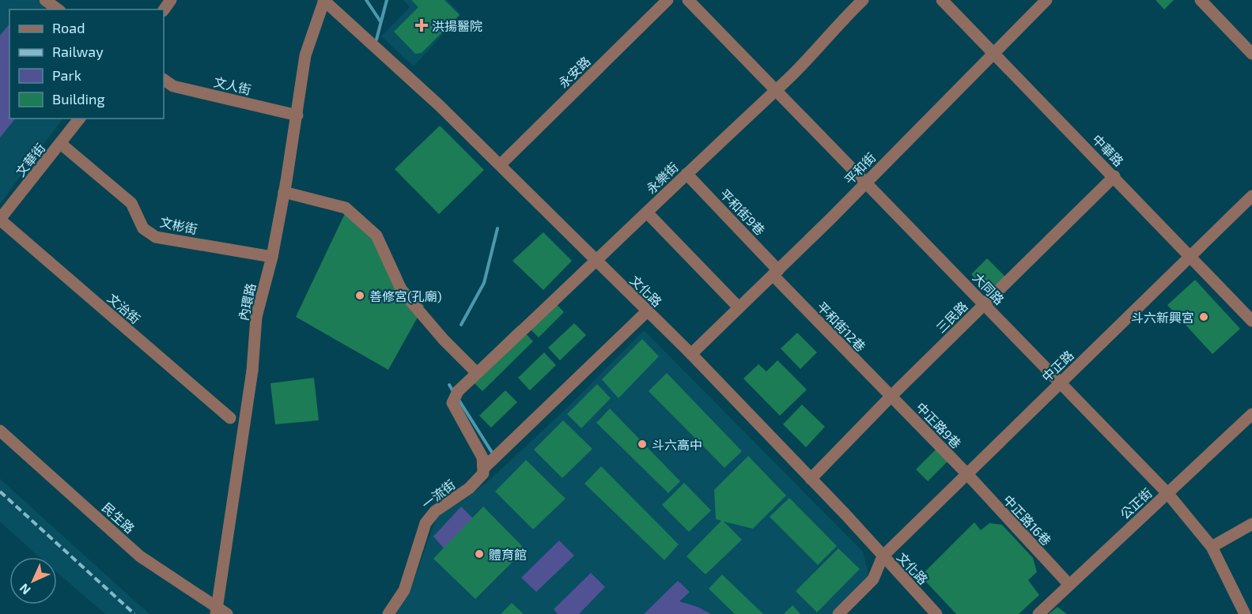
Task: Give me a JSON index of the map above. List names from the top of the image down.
{
  "streets": {
    "street": [
      "永安路",
      "文人街",
      "中華路",
      "文華街",
      "平和街",
      "永樂街",
      "平和街9巷",
      "文彬街",
      "大同路",
      "文化路",
      "內環路",
      "文治街",
      "三民路",
      "平和街12巷",
      "中正路",
      "中正路9巷",
      "一流街",
      "公正街",
      "民生路",
      "中正路16巷"
    ]
  },
  "crossings": [
    ["永安路", "文化路"],
    ["文人街", "內環路"],
    ["中華路", "平和街"],
    ["中華路", "三民路"],
    ["中華路", "中正路"],
    ["文華街", "文彬街"],
    ["文華街", "文治街"],
    ["平和街", "平和街9巷"],
    ["平和街", "大同路"],
    ["平和街", "文化路"],
    ["平和街", "平和街12巷"],
    ["永樂街", "平和街9巷"],
    ["永樂街", "大同路"],
    ["永樂街", "文化路"],
    ["永樂街", "一流街"],
    ["平和街9巷", "平和街12巷"],
    ["文彬街", "內環路"],
    ["大同路", "三民路"],
    ["大同路", "中正路"],
    ["大同路", "公正街"],
    ["文化路", "內環路"],
    ["文化路", "三民路"],
    ["文化路", "中正路"],
    ["文化路", "一流街"],
    ["三民路", "平和街12巷"],
    ["三民路", "中正路9巷"],
    ["平和街12巷", "中正路9巷"],
    ["中正路", "中正路9巷"],
    ["中正路", "中正路16巷"],
    ["中正路9巷", "中正路16巷"],
    ["公正街", "中正路16巷"]
  ],
  "places": {
    "health": ["洪揚醫院"],
    "other": [
      "善修宮(孔廟)",
      "斗六新興宮",
      "斗六高中",
      "體育館"
    ]
  },
  "legend": [
    "Road",
    "Railway",
    "Park",
    "Building"
  ],
  "north": "bottom left"
}
